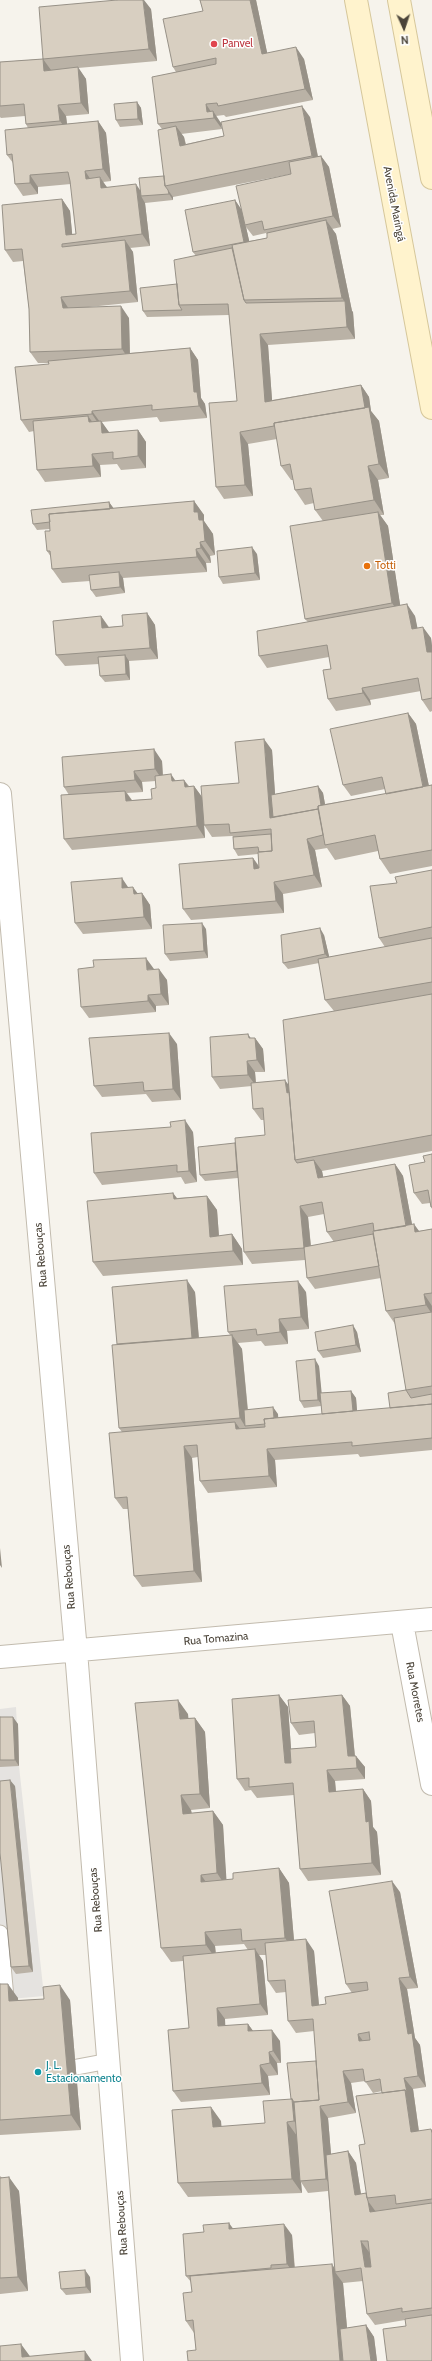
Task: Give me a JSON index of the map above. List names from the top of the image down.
{
  "streets": {
    "main road": ["Avenida Maringá"],
    "street": ["Rua Rebouças", "Rua Tomazina", "Rua Morretes"]
  },
  "crossings": [
    ["Rua Rebouças", "Rua Tomazina"],
    ["Rua Tomazina", "Rua Morretes"]
  ],
  "places": ["Panvel", "Totti", "J. L. Estacionamento"],
  "north": "bottom"
}
